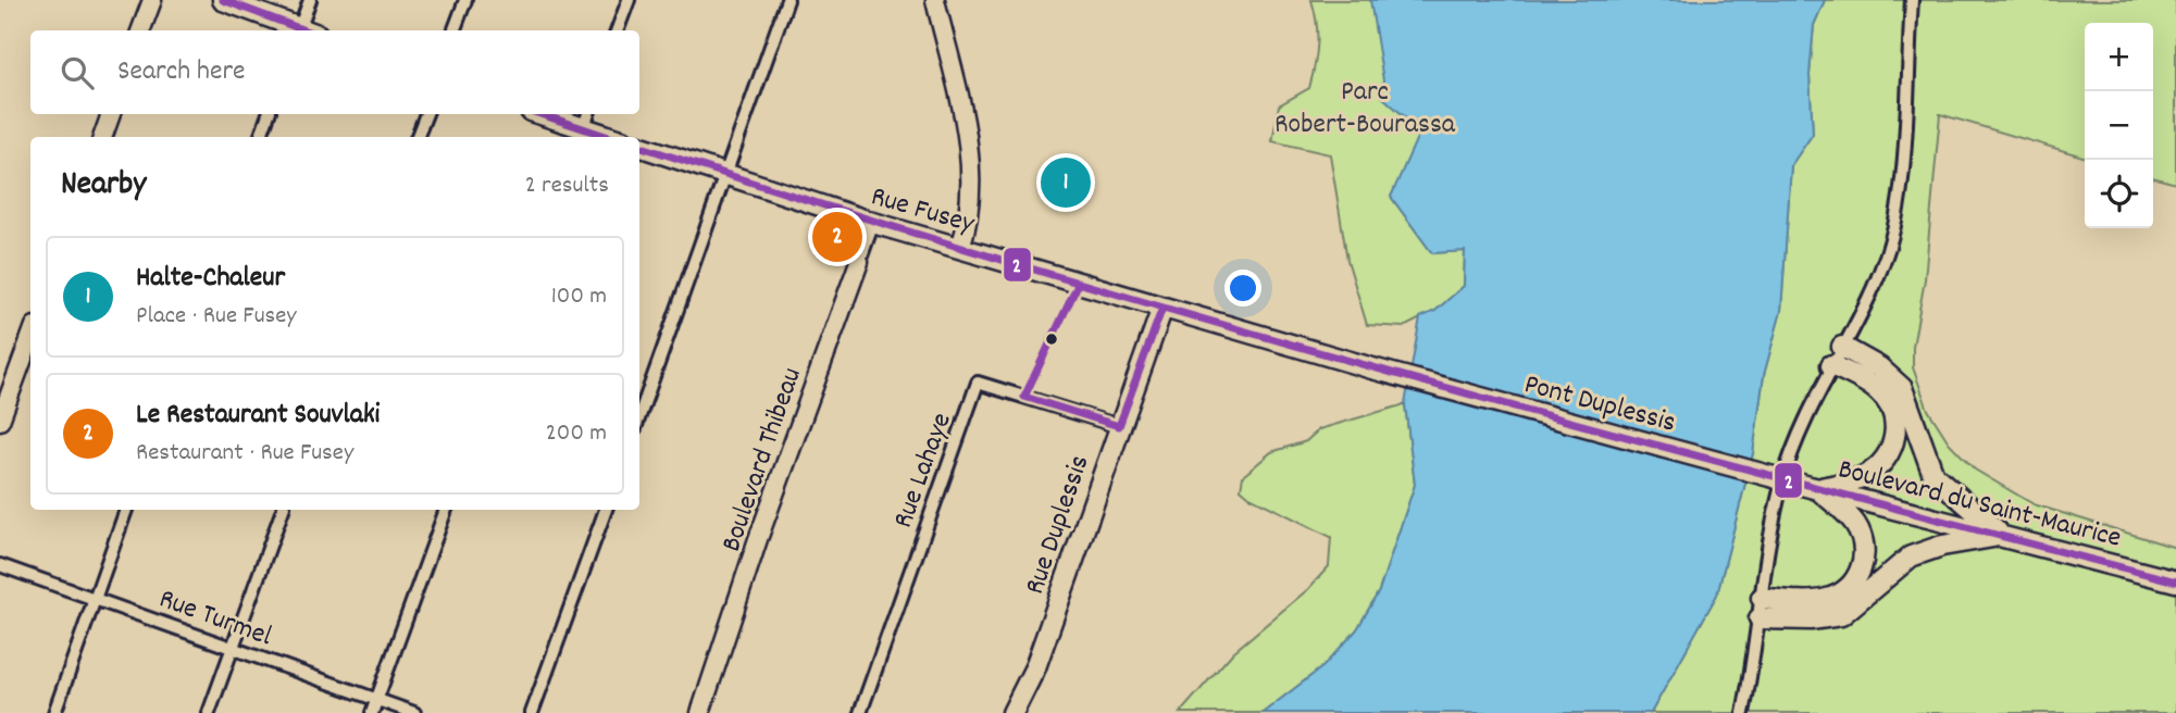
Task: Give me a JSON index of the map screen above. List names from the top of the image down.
{
  "streets": {
    "main road": [
      "Rue Fusey",
      "Pont Duplessis",
      "Boulevard du Saint-Maurice",
      "Rue Duplessis"
    ],
    "street": ["Boulevard Thibeau", "Rue Lahaye", "Rue Turmel"]
  },
  "crossings": [
    ["Rue Fusey", "Pont Duplessis"],
    ["Rue Fusey", "Boulevard Thibeau"],
    ["Rue Fusey", "Rue Duplessis"],
    ["Pont Duplessis", "Boulevard du Saint-Maurice"],
    ["Rue Lahaye", "Rue Duplessis"]
  ],
  "parks": ["Parc Robert-Bourassa"],
  "lines": ["transit line 2"],
  "page": {
    "map_buttons": ["+", "−"],
    "search": "Search here",
    "heading": ["Nearby", "2 results"],
    "pins": ["1", "2"],
    "list": [
      {
        "mark": "1",
        "name": "Halte-Chaleur",
        "note": "Place · Rue Fusey",
        "value": "100 m"
      },
      {
        "mark": "2",
        "name": "Le Restaurant Souvlaki",
        "note": "Restaurant · Rue Fusey",
        "value": "200 m"
      }
    ]
  }
}
